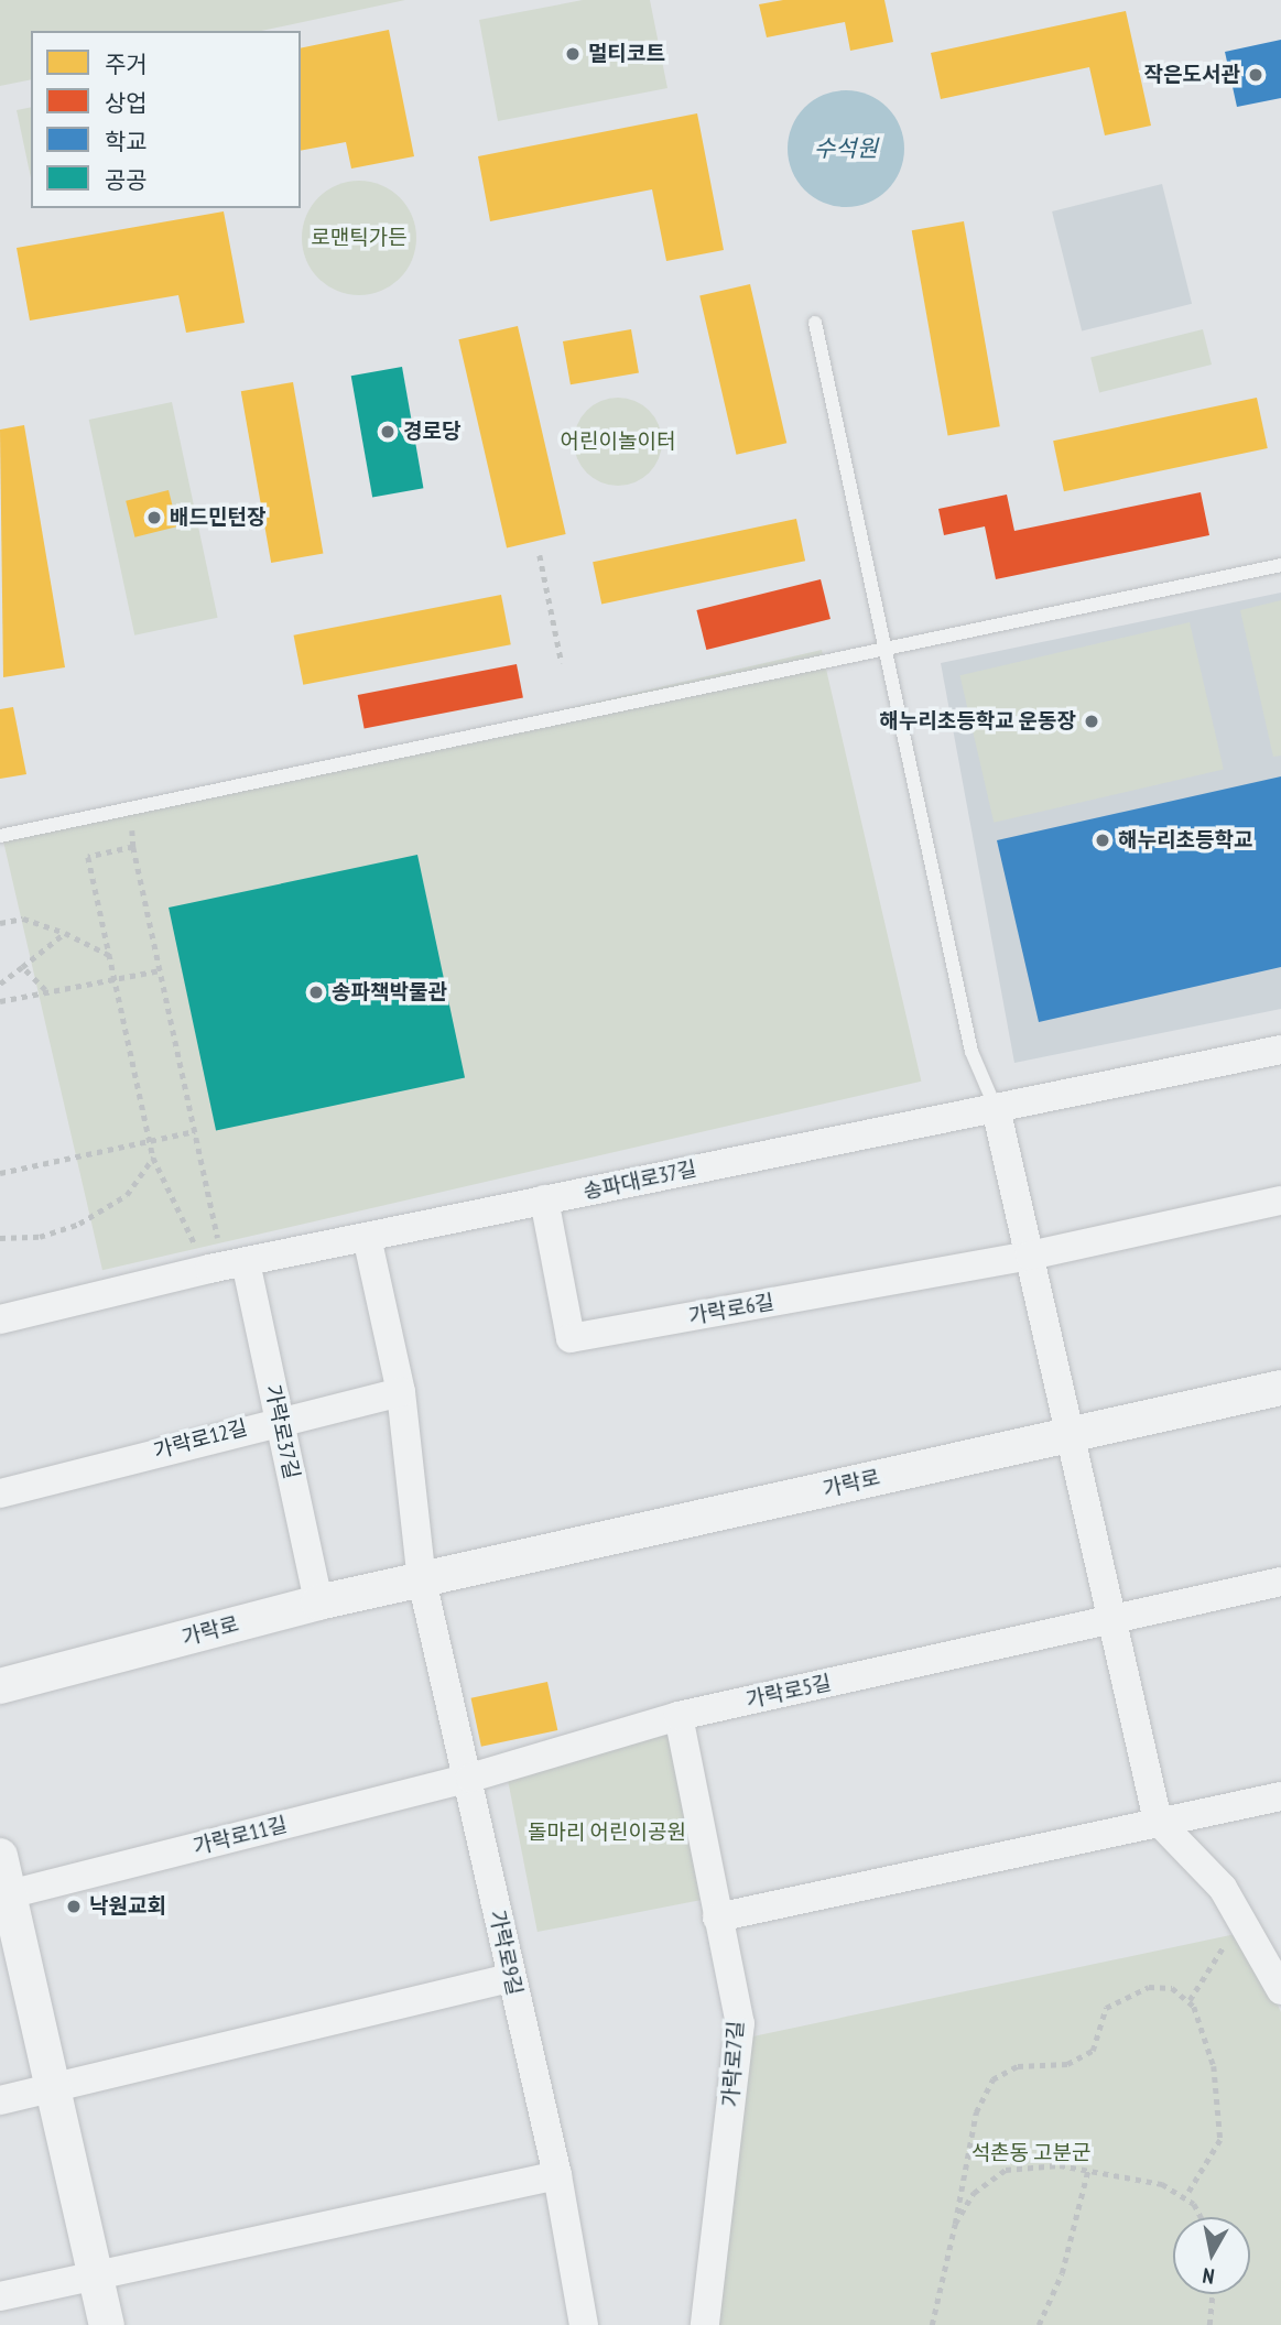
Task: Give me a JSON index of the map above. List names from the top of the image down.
{
  "streets": {
    "street": [
      "송파대로37길",
      "가락로6길",
      "가락로37길",
      "가락로12길",
      "가락로",
      "가락로5길",
      "가락로11길",
      "가락로9길",
      "가락로7길"
    ]
  },
  "crossings": [
    ["송파대로37길", "가락로6길"],
    ["송파대로37길", "가락로37길"],
    ["가락로37길", "가락로12길"],
    ["가락로37길", "가락로"],
    ["가락로", "가락로9길"],
    ["가락로5길", "가락로11길"],
    ["가락로5길", "가락로9길"],
    ["가락로5길", "가락로7길"],
    ["가락로11길", "가락로9길"]
  ],
  "water": ["수석원"],
  "parks": [
    "로맨틱가든",
    "어린이놀이터",
    "돌마리 어린이공원",
    "석촌동 고분군"
  ],
  "places": [
    "멀티코트",
    "작은도서관",
    "경로당",
    "배드민턴장",
    "해누리초등학교 운동장",
    "해누리초등학교",
    "송파책박물관",
    "낙원교회"
  ],
  "legend": [
    "주거",
    "상업",
    "학교",
    "공공"
  ],
  "north": "bottom"
}
